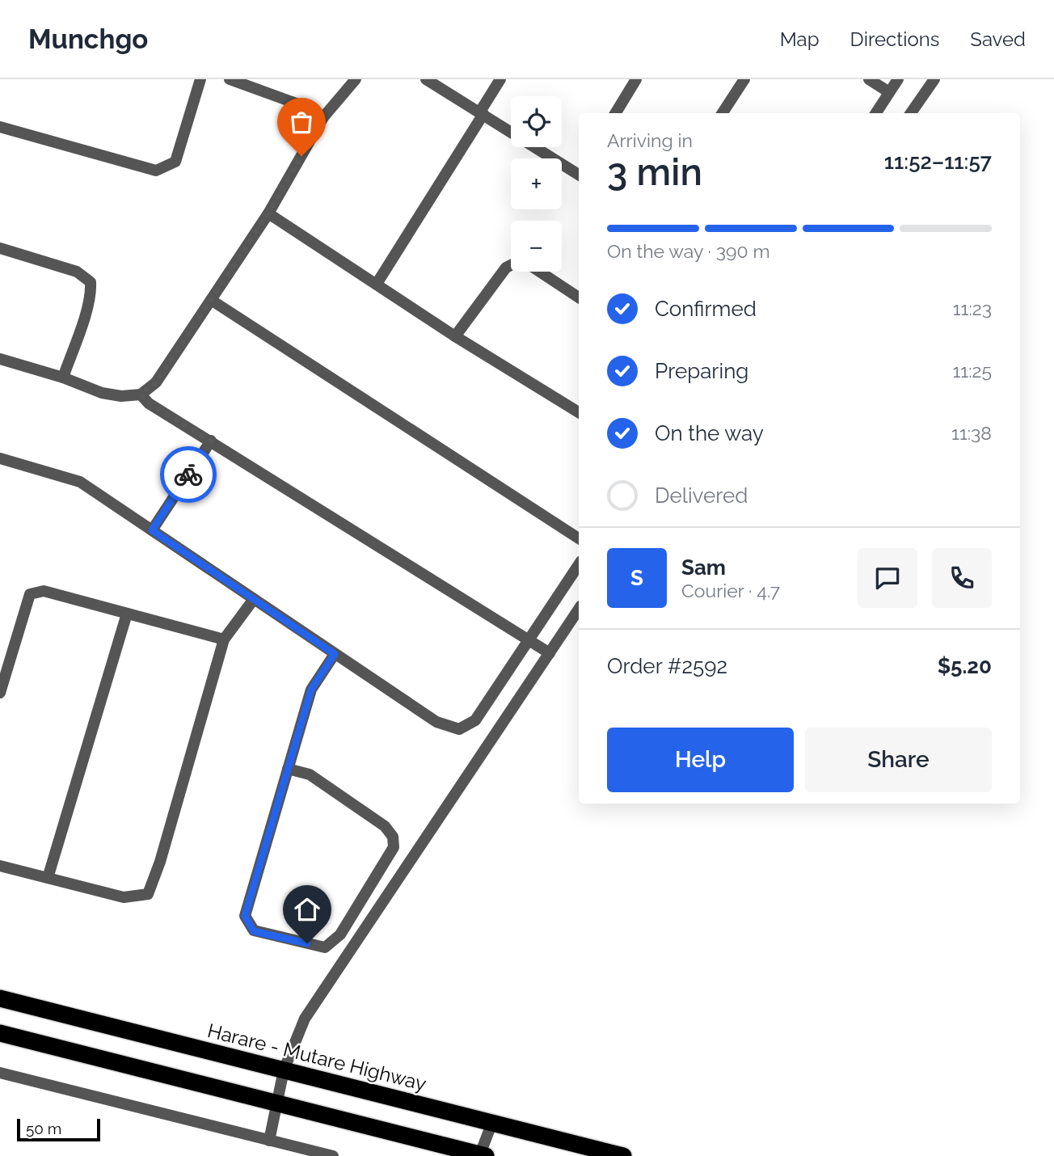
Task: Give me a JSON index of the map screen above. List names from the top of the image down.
{
  "streets": {
    "highway": ["Harare - Mutare Highway"]
  },
  "scale_bar": "50 m",
  "page": {
    "header": "Munchgo",
    "nav": ["Map", "Directions", "Saved"],
    "map_buttons": ["+", "−"],
    "heading": ["3 min", "Arriving in", "11:52–11:57"],
    "panel": [
      "Sam",
      "Courier · 4.7",
      "Order #2592",
      "$5.20"
    ],
    "bar": "On the way · 390 m",
    "list": [
      ["Confirmed", "11:23"],
      ["Preparing", "11:25"],
      ["On the way", "11:38"],
      "Delivered"
    ],
    "round": "S",
    "buttons": ["Help", "Share"],
    "scale": "50 m"
  }
}
